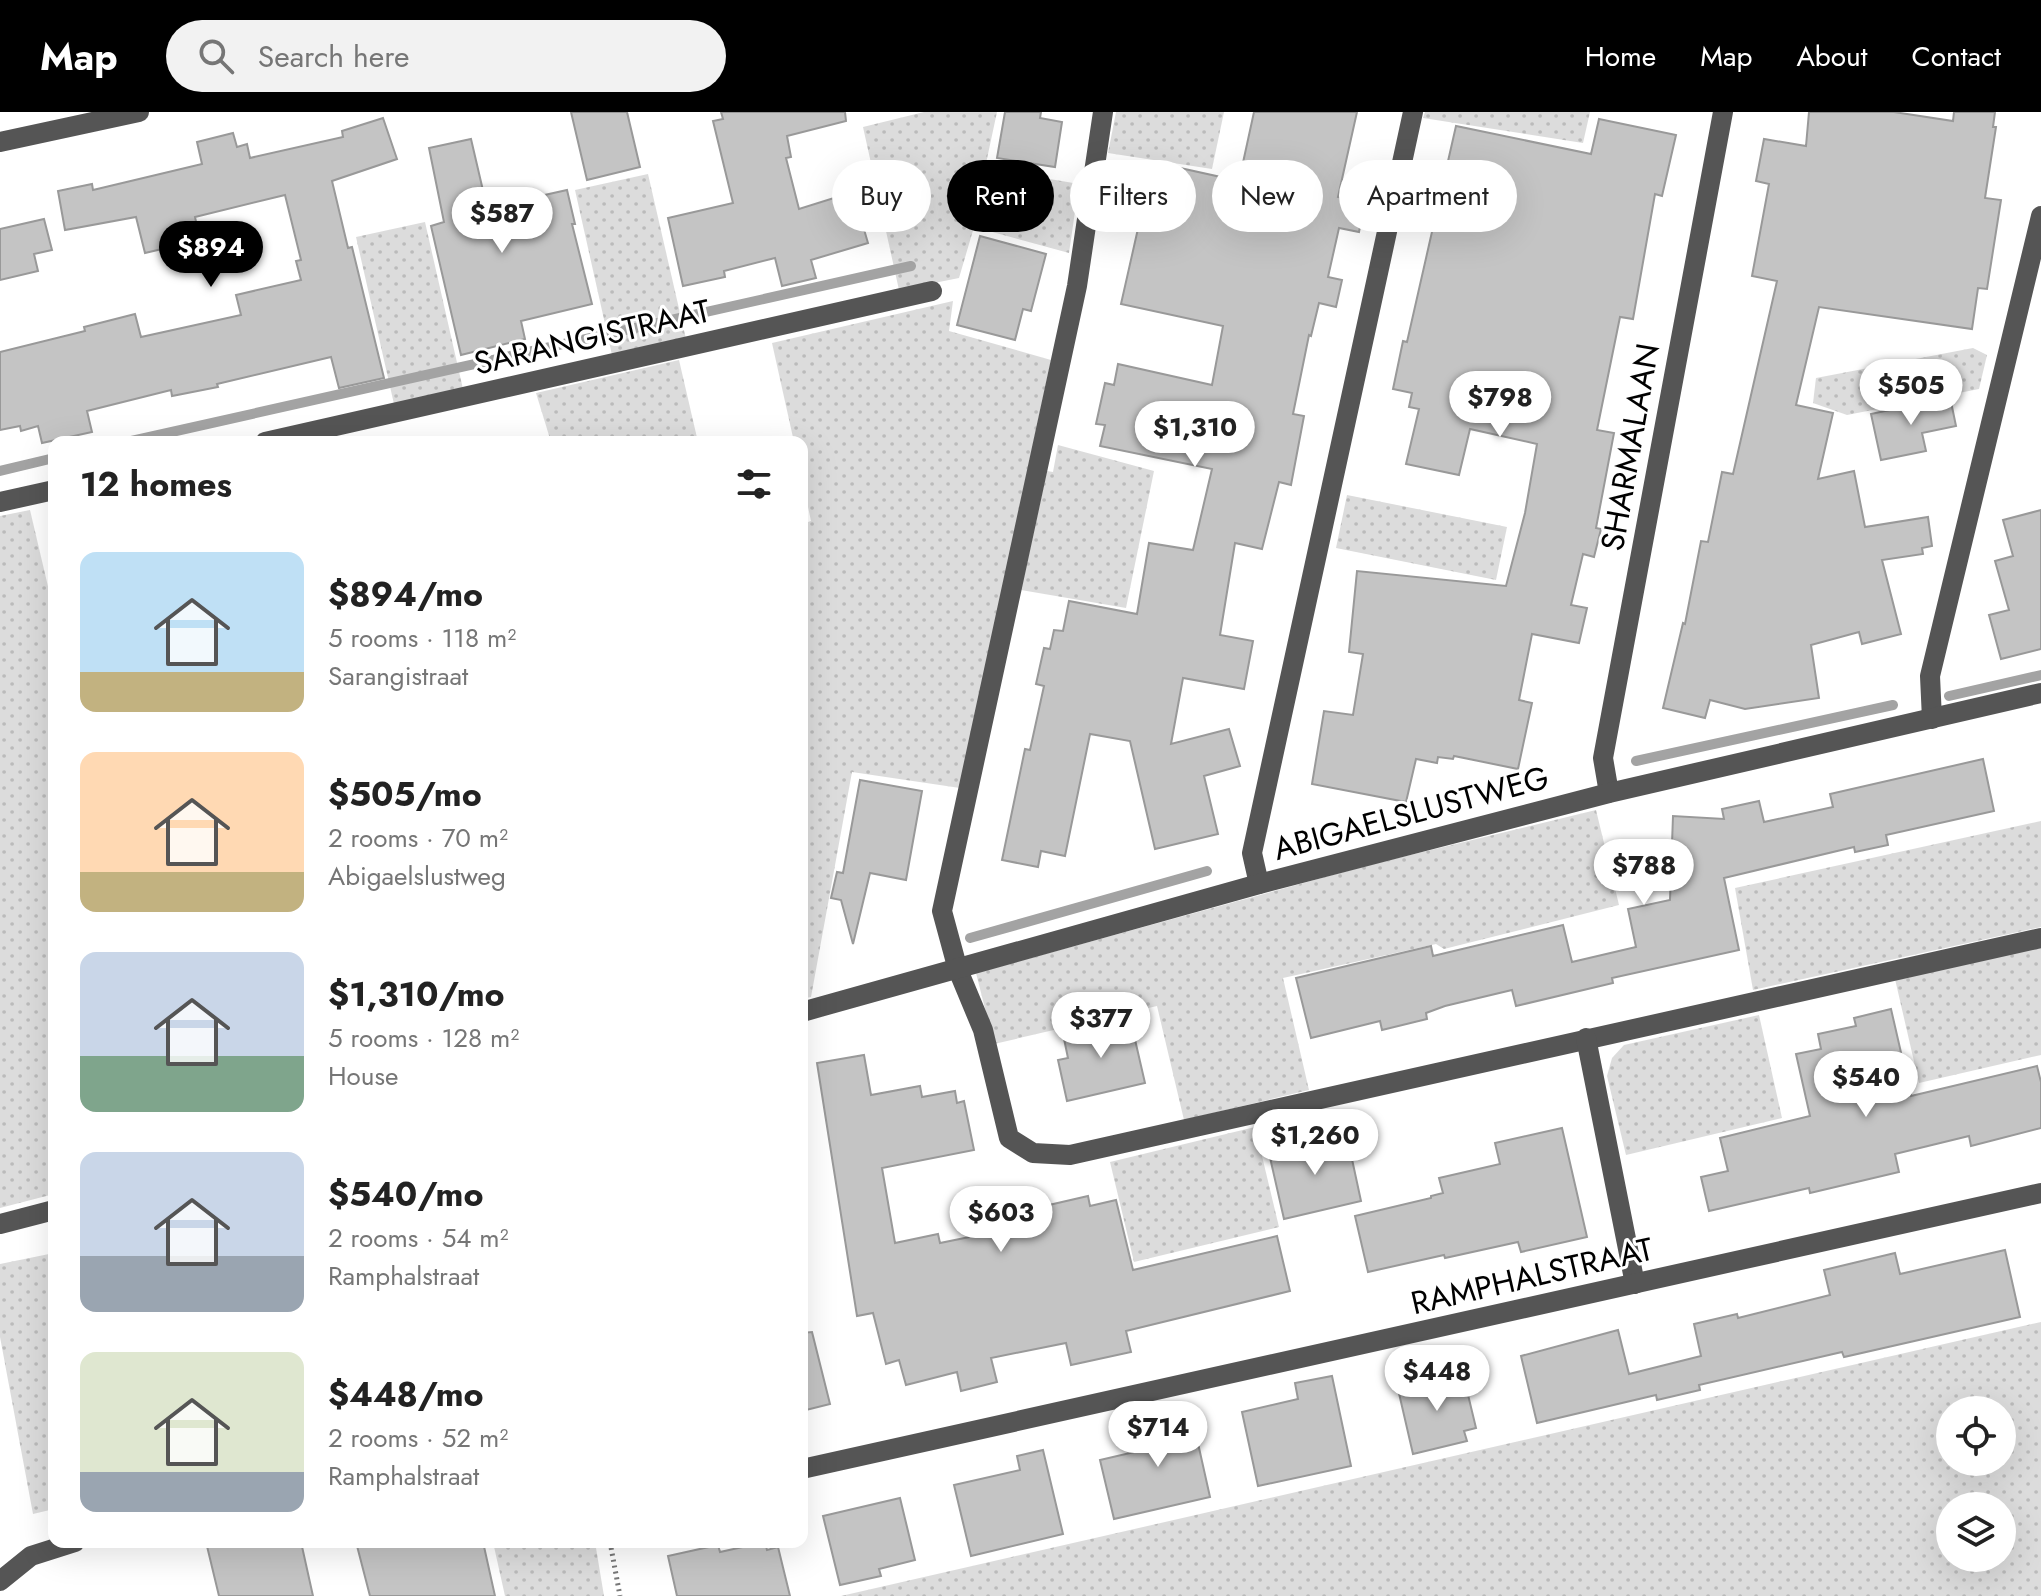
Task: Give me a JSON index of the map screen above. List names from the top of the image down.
{
  "streets": {
    "street": [
      "SARANGISTRAAT",
      "SHARMALAAN",
      "ABIGAELSLUSTWEG",
      "RAMPHALSTRAAT"
    ]
  },
  "crossings": [
    ["SHARMALAAN", "ABIGAELSLUSTWEG"]
  ],
  "page": {
    "header": "Map",
    "search": "Search here",
    "nav": [
      "Home",
      "Map",
      "About",
      "Contact"
    ],
    "chip": [
      "Buy",
      "Rent",
      "Filters",
      "New",
      "Apartment"
    ],
    "price": [
      "$587",
      "$894",
      "$505",
      "$798",
      "$1,310",
      "$788",
      "$377",
      "$540",
      "$1,260",
      "$603",
      "$448",
      "$714"
    ],
    "heading": "12 homes",
    "list": [
      {
        "name": "$894/mo",
        "note": "5 rooms · 118 m² · Sarangistraat"
      },
      {
        "name": "$505/mo",
        "note": "2 rooms · 70 m² · Abigaelslustweg"
      },
      {
        "name": "$1,310/mo",
        "note": "5 rooms · 128 m² · House"
      },
      {
        "name": "$540/mo",
        "note": "2 rooms · 54 m² · Ramphalstraat"
      },
      {
        "name": "$448/mo",
        "note": "2 rooms · 52 m² · Ramphalstraat"
      }
    ]
  }
}
